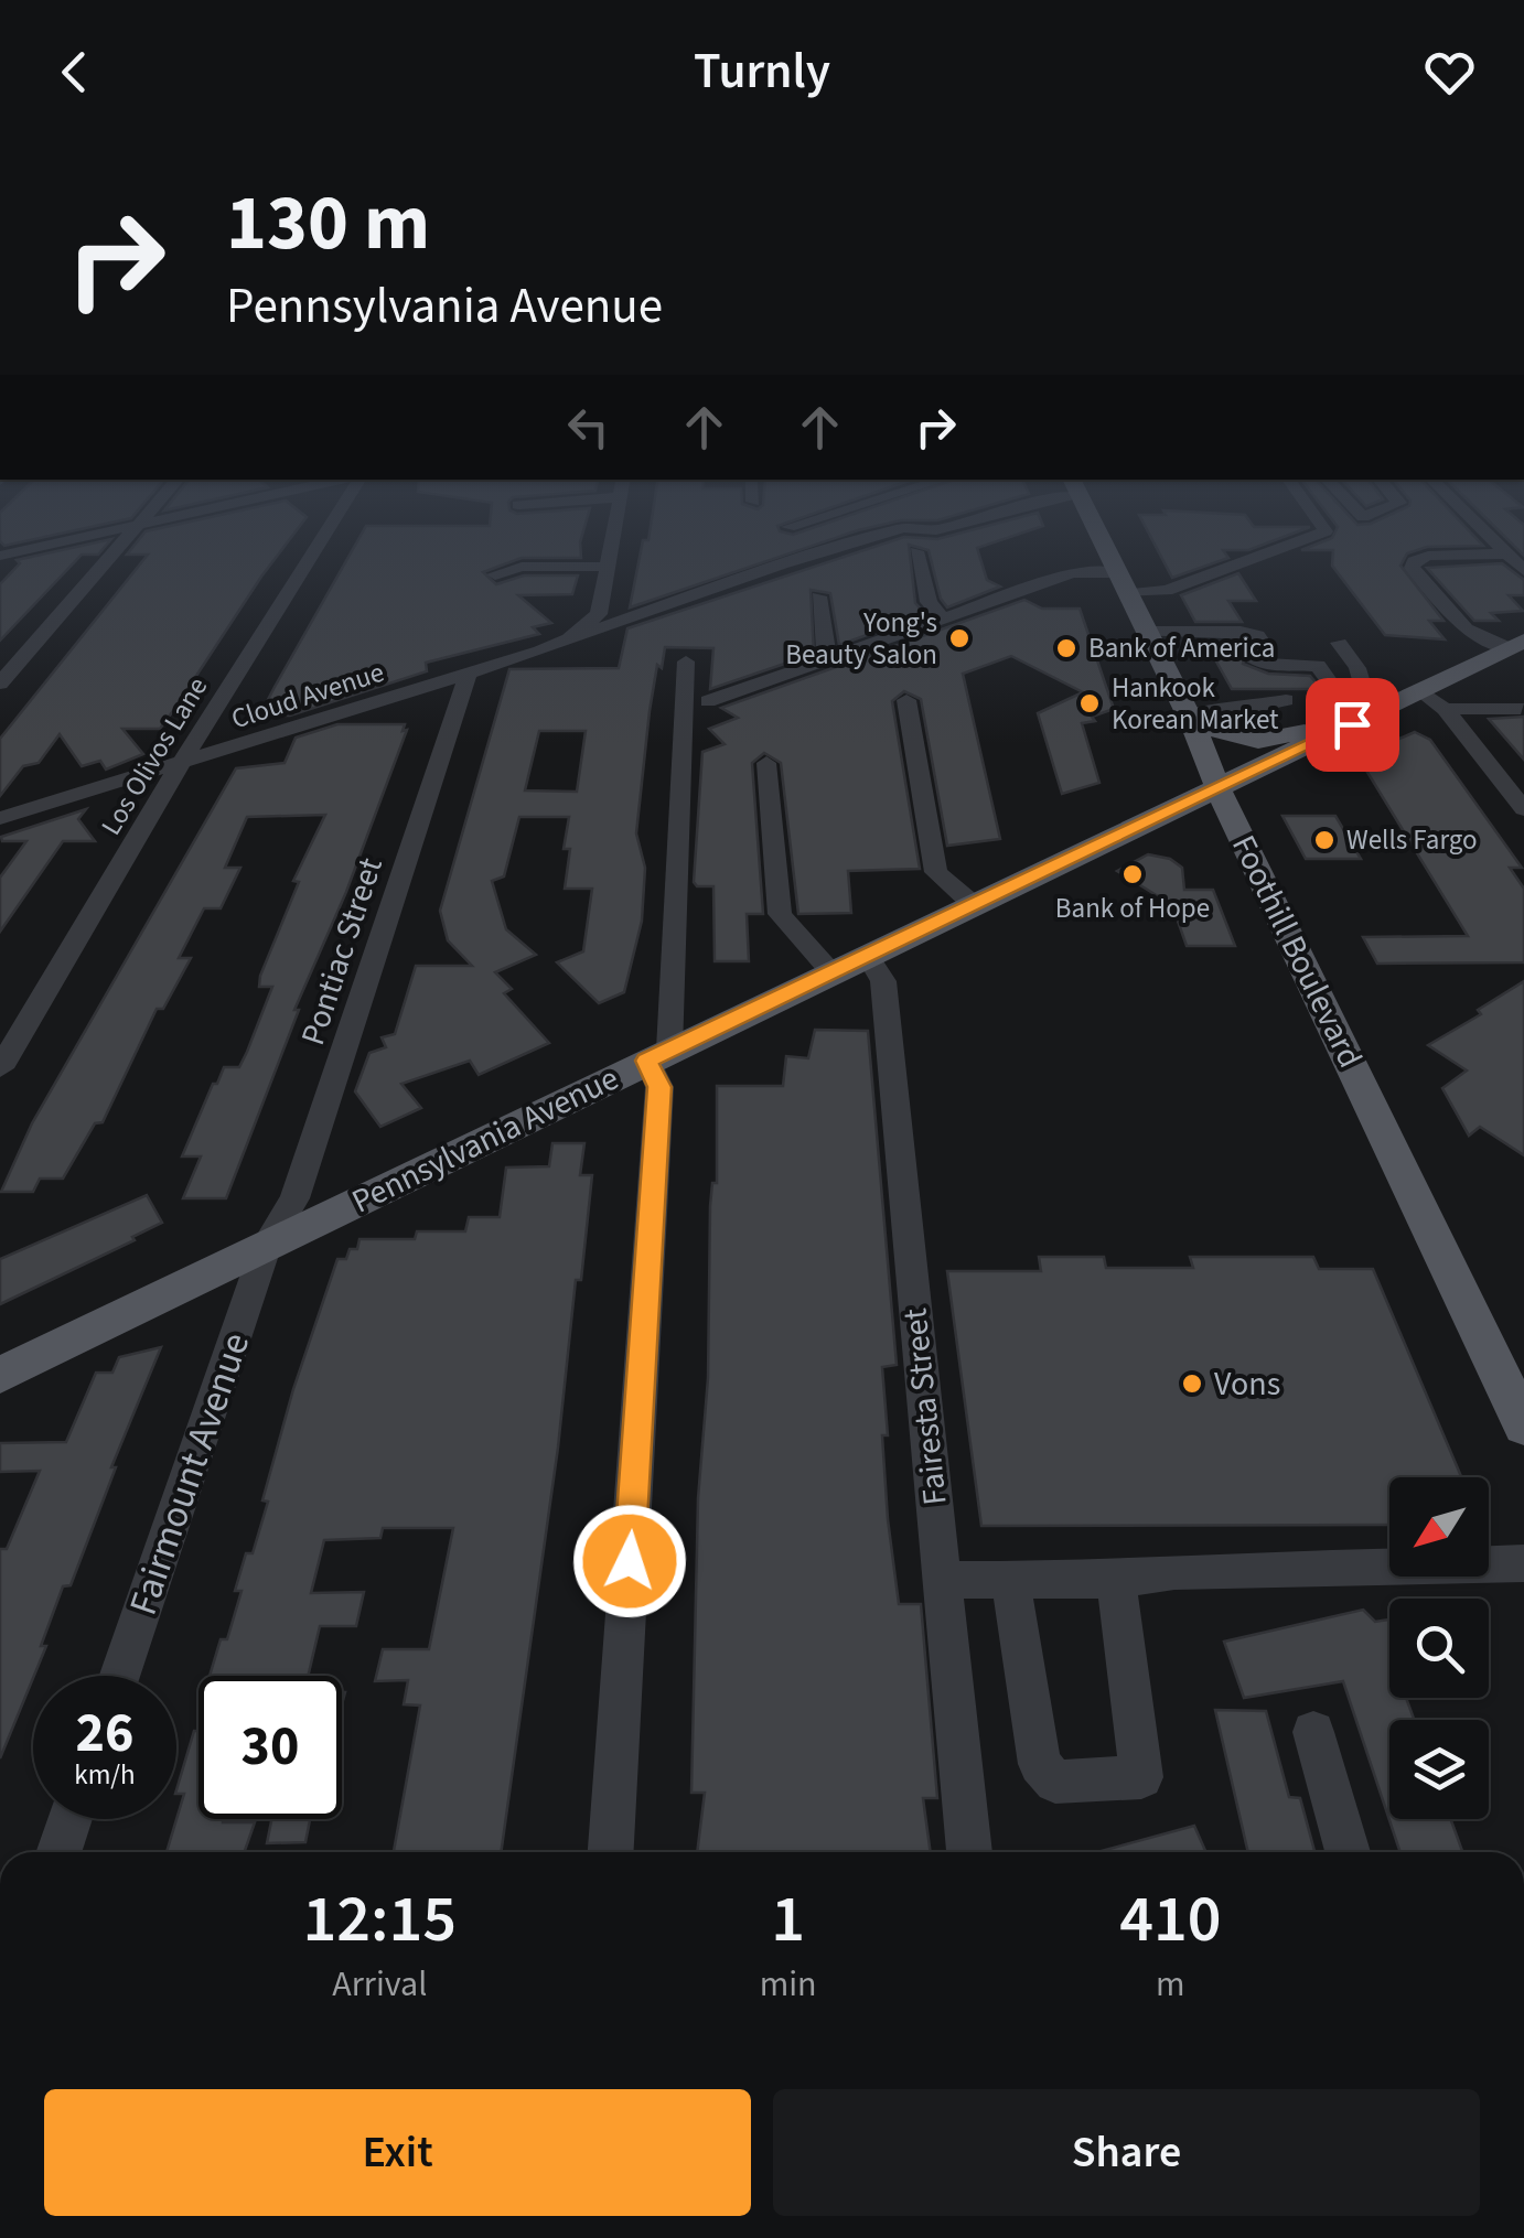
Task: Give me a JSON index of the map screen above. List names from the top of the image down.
{
  "streets": {
    "main road": ["Foothill Boulevard", "Pennsylvania Avenue"],
    "street": [
      "Cloud Avenue",
      "Los Olivos Lane",
      "Pontiac Street",
      "Fairesta Street",
      "Fairmount Avenue"
    ]
  },
  "crossings": [
    ["Cloud Avenue", "Los Olivos Lane"],
    ["Cloud Avenue", "Pontiac Street"],
    ["Pontiac Street", "Pennsylvania Avenue"],
    ["Pontiac Street", "Fairmount Avenue"],
    ["Foothill Boulevard", "Pennsylvania Avenue"],
    ["Pennsylvania Avenue", "Fairesta Street"],
    ["Pennsylvania Avenue", "Fairmount Avenue"]
  ],
  "places": [
    "Yong's Beauty Salon",
    "Bank of America",
    "Hankook Korean Market",
    "Wells Fargo",
    "Bank of Hope",
    "Vons"
  ],
  "north": "bottom left",
  "page": {
    "header": "Turnly",
    "turn": ["130 m", "Pennsylvania Avenue"],
    "speed": "26 km/h",
    "limit": "30",
    "eta": [
      "12:15",
      "Arrival",
      "1",
      "min",
      "410",
      "m"
    ],
    "buttons": ["Exit", "Share"]
  }
}
